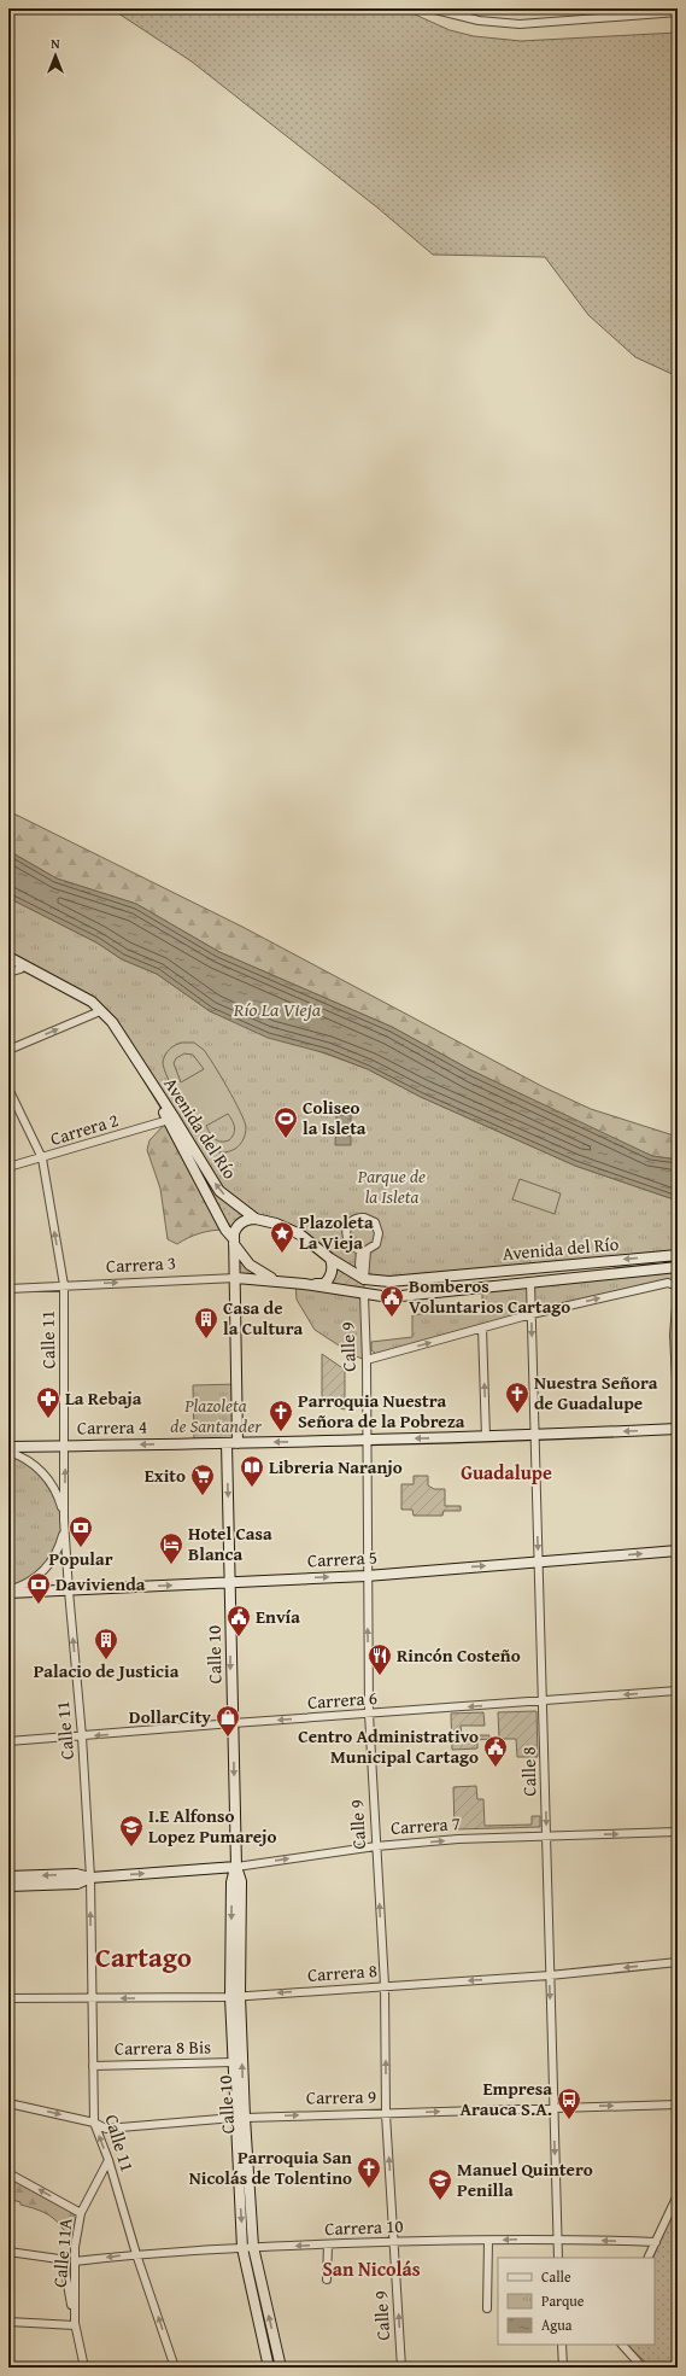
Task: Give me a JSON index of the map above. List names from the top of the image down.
{
  "streets": {
    "main road": [
      "Avenida del Río",
      "Carrera 3",
      "Calle 9",
      "Carrera 4",
      "Carrera 5",
      "Calle 10",
      "Carrera 7"
    ],
    "street": [
      "Carrera 2",
      "Calle 11",
      "Carrera 6",
      "Calle 8",
      "Carrera 8",
      "Carrera 8 Bis",
      "Carrera 9",
      "Carrera 10",
      "Calle 11A"
    ]
  },
  "crossings": [
    ["Avenida del Río", "Carrera 2"],
    ["Avenida del Río", "Carrera 3"],
    ["Avenida del Río", "Calle 9"],
    ["Avenida del Río", "Calle 8"],
    ["Carrera 2", "Calle 11"],
    ["Carrera 3", "Calle 11"],
    ["Calle 11", "Carrera 4"],
    ["Calle 11", "Carrera 5"],
    ["Calle 11", "Carrera 6"],
    ["Calle 11", "Carrera 7"],
    ["Calle 11", "Carrera 8"],
    ["Calle 11", "Carrera 8 Bis"],
    ["Calle 11", "Carrera 9"],
    ["Calle 11", "Carrera 10"],
    ["Calle 11", "Calle 11A"],
    ["Calle 9", "Carrera 4"],
    ["Calle 9", "Carrera 5"],
    ["Calle 9", "Carrera 6"],
    ["Calle 9", "Carrera 7"],
    ["Calle 9", "Carrera 8"],
    ["Calle 9", "Carrera 9"],
    ["Calle 9", "Carrera 10"],
    ["Carrera 4", "Calle 10"],
    ["Carrera 4", "Calle 8"],
    ["Carrera 5", "Calle 10"],
    ["Carrera 5", "Calle 8"],
    ["Calle 10", "Carrera 6"],
    ["Calle 10", "Carrera 7"],
    ["Calle 10", "Carrera 8"],
    ["Calle 10", "Carrera 8 Bis"],
    ["Calle 10", "Carrera 9"],
    ["Calle 10", "Carrera 10"],
    ["Carrera 6", "Calle 8"],
    ["Calle 8", "Carrera 7"],
    ["Calle 8", "Carrera 8"],
    ["Calle 8", "Carrera 9"],
    ["Calle 8", "Carrera 10"],
    ["Carrera 10", "Calle 11A"]
  ],
  "one_way": [
    "Carrera 3",
    "Calle 11",
    "Calle 9",
    "Carrera 4",
    "Carrera 5",
    "Carrera 6",
    "Calle 8",
    "Carrera 8",
    "Carrera 9",
    "Carrera 10"
  ],
  "districts": ["Guadalupe", "Cartago", "San Nicolás"],
  "water": ["Río La Vieja"],
  "parks": ["Parque de la Isleta", "Plazoleta de Santander"],
  "places": {
    "sports": ["Coliseo la Isleta"],
    "place": ["Plazoleta La Vieja"],
    "public building": ["Bomberos Voluntarios Cartago", "Envía", "Centro Administrativo Municipal Cartago"],
    "building": ["Casa de la Cultura", "Palacio de Justicia"],
    "church": ["Nuestra Señora de Guadalupe", "Parroquia Nuestra Señora de la Pobreza", "Parroquia San Nicolás de Tolentino"],
    "pharmacy": ["La Rebaja"],
    "library": ["Libreria Naranjo"],
    "supermarket": ["Exito"],
    "bank": ["Popular", "Davivienda"],
    "hotel": ["Hotel Casa Blanca"],
    "restaurant": ["Rincón Costeño"],
    "shop": ["DollarCity"],
    "school or university": ["I.E Alfonso Lopez Pumarejo", "Manuel Quintero Penilla"],
    "bus stop": ["Empresa Arauca S.A."]
  },
  "legend": ["Calle", "Parque", "Agua"],
  "north": "top"
}
